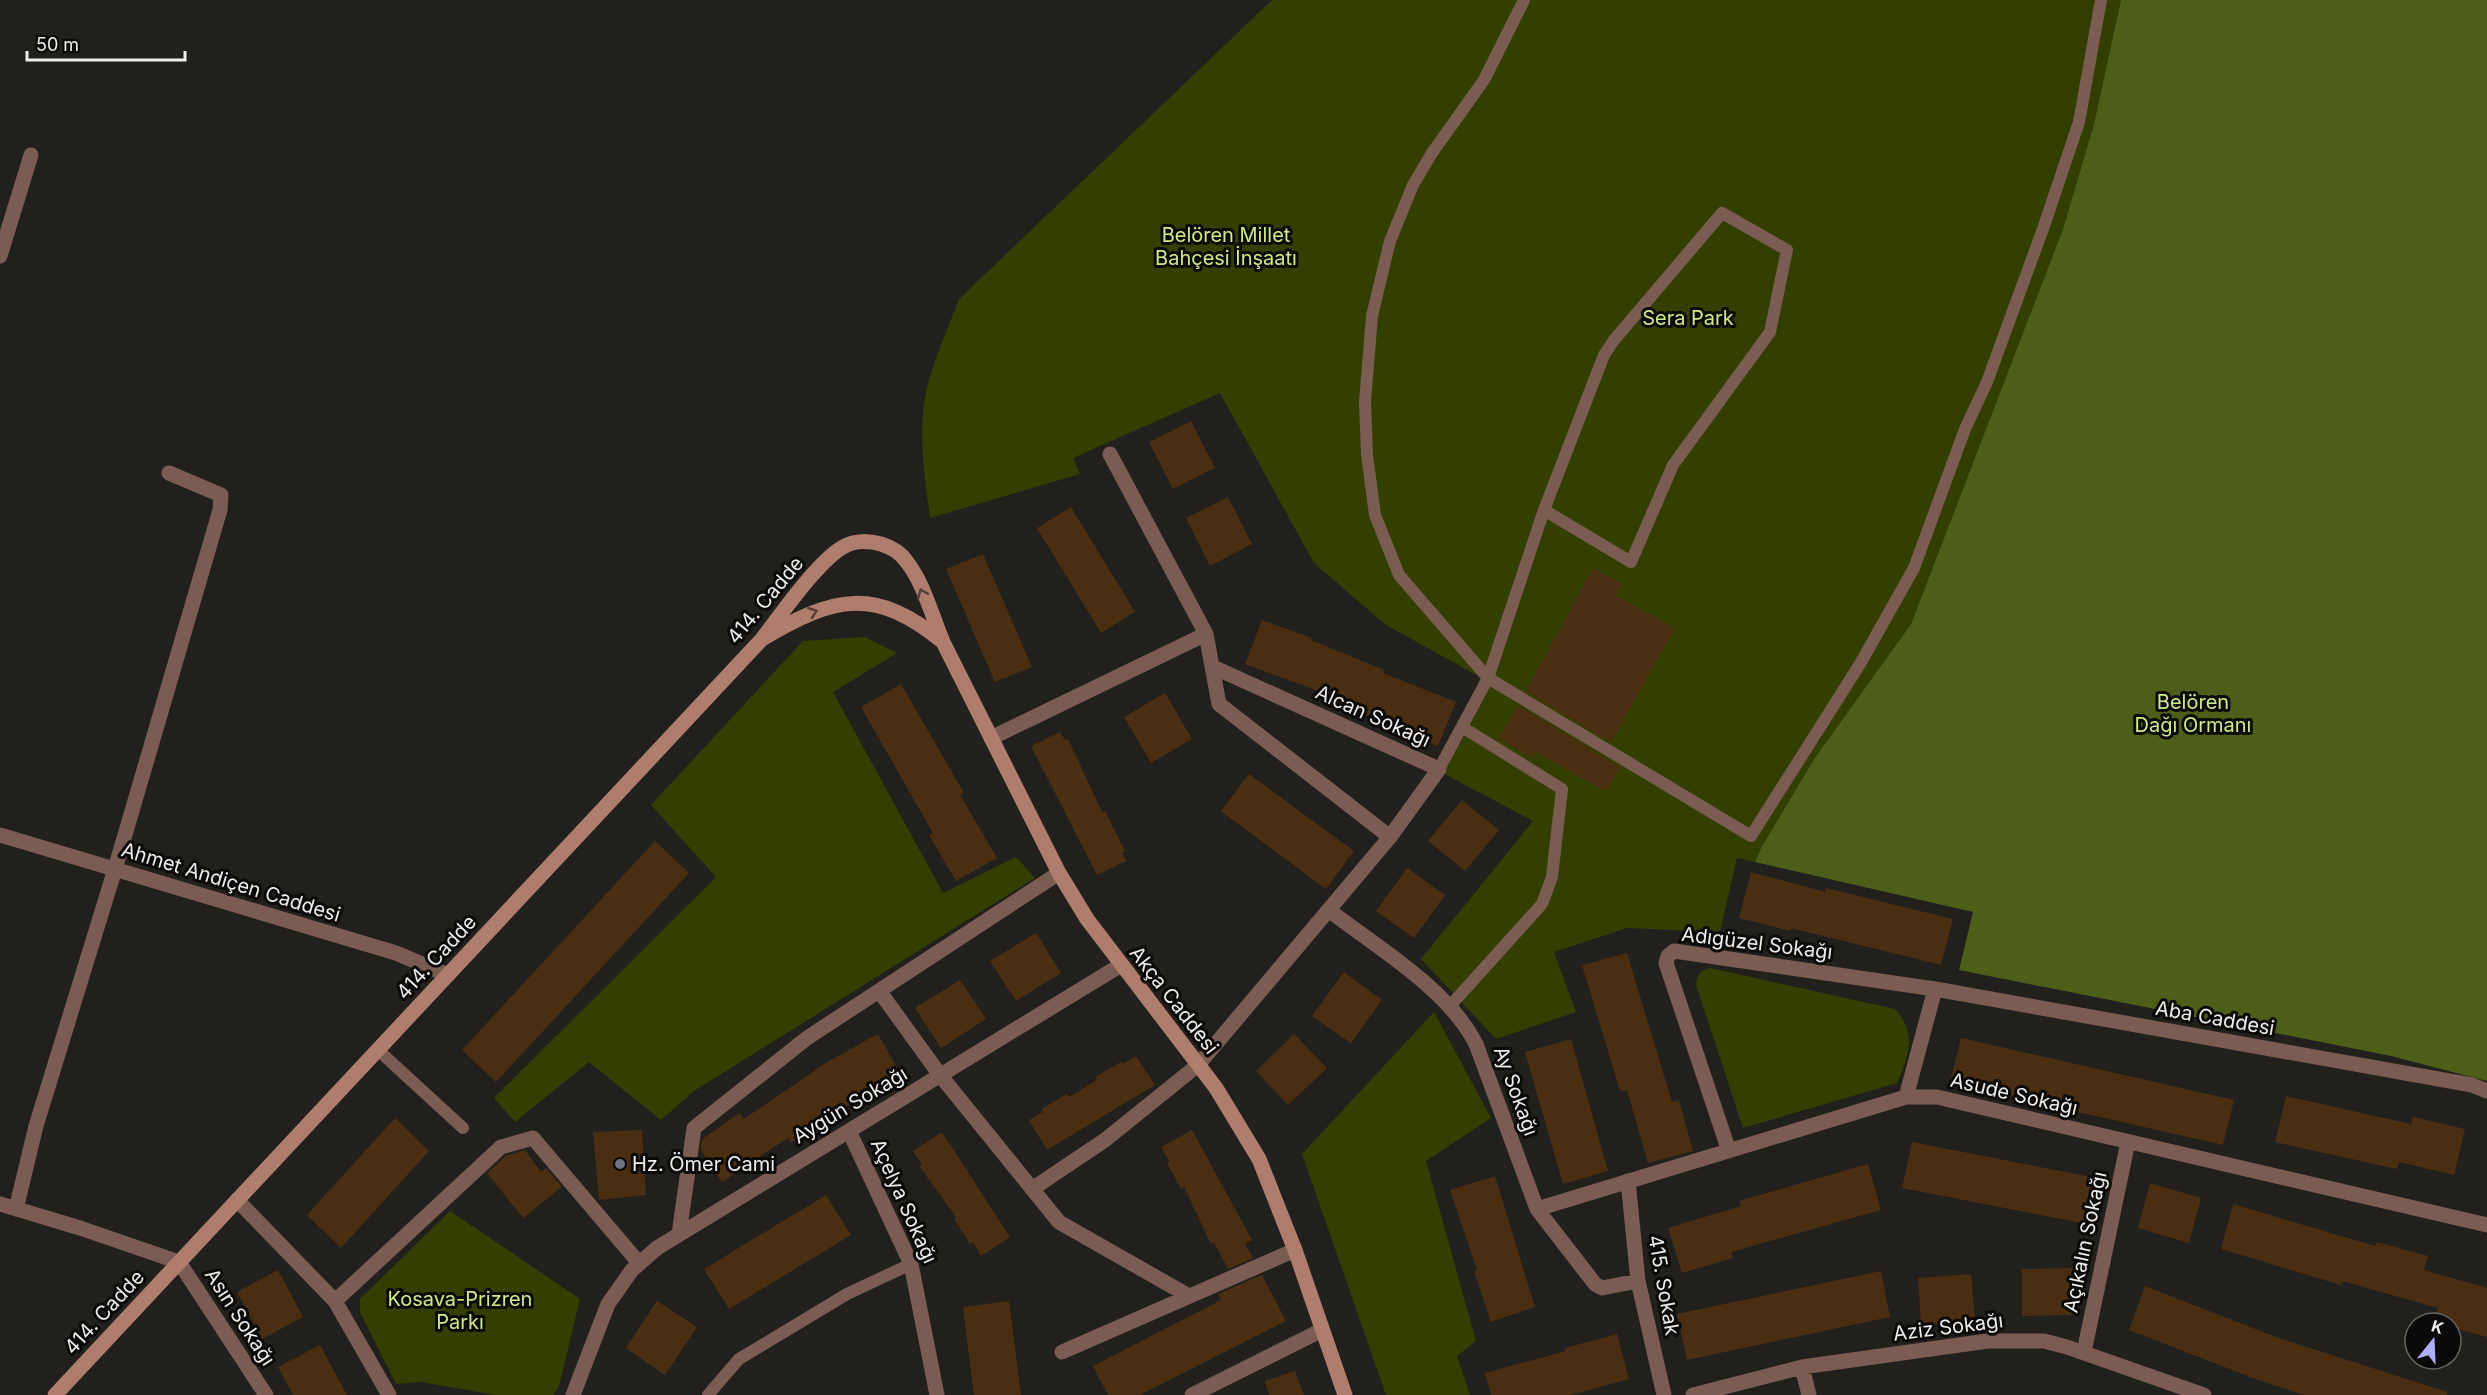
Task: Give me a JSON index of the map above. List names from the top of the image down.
{
  "streets": {
    "main road": ["414. Cadde", "Akça Caddesi"],
    "street": [
      "Alcan Sokağı",
      "Ahmet Andiçen Caddesi",
      "Adıgüzel Sokağı",
      "Aba Caddesi",
      "Ay Sokağı",
      "Asude Sokağı",
      "Aygün Sokağı",
      "Açelya Sokağı",
      "Açıkalın Sokağı",
      "415. Sokak",
      "Asın Sokağı",
      "Aziz Sokağı"
    ]
  },
  "crossings": [
    ["414. Cadde", "Ahmet Andiçen Caddesi"],
    ["414. Cadde", "Akça Caddesi"],
    ["414. Cadde", "Asın Sokağı"],
    ["Alcan Sokağı", "Akça Caddesi"],
    ["Alcan Sokağı", "Ay Sokağı"],
    ["Adıgüzel Sokağı", "Aba Caddesi"],
    ["Adıgüzel Sokağı", "Asude Sokağı"],
    ["Akça Caddesi", "Aygün Sokağı"],
    ["Ay Sokağı", "Asude Sokağı"],
    ["Ay Sokağı", "415. Sokak"],
    ["Asude Sokağı", "Açıkalın Sokağı"],
    ["Asude Sokağı", "415. Sokak"],
    ["Aygün Sokağı", "Açelya Sokağı"],
    ["Açıkalın Sokağı", "Aziz Sokağı"]
  ],
  "parks": [
    "Belören Millet Bahçesi İnşaatı",
    "Sera Park",
    "Belören Dağı Ormanı",
    "Kosava-Prizren Parkı"
  ],
  "places": ["Hz. Ömer Cami"],
  "scale_bar": "50 m",
  "north": "top"
}
